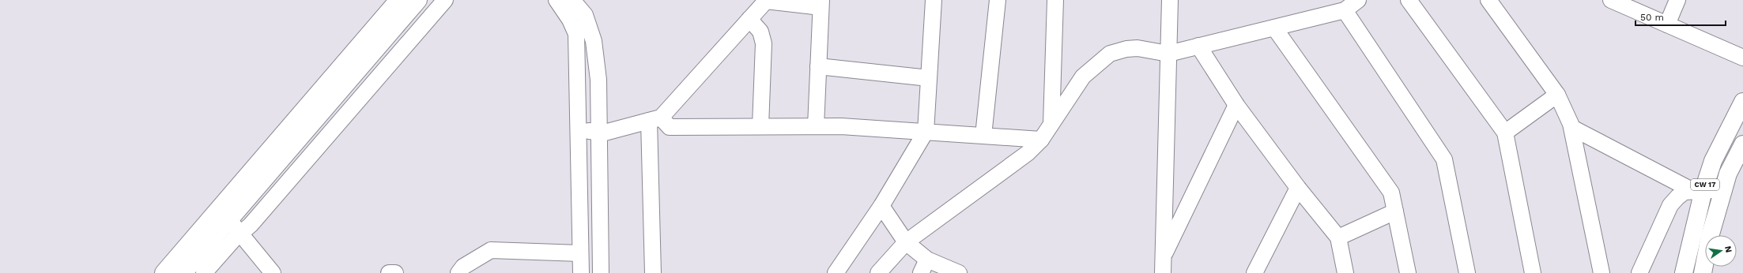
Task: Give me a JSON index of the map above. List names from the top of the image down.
{
  "streets": {
    "main road": ["CW 17"]
  },
  "scale_bar": "50 m",
  "north": "right"
}
